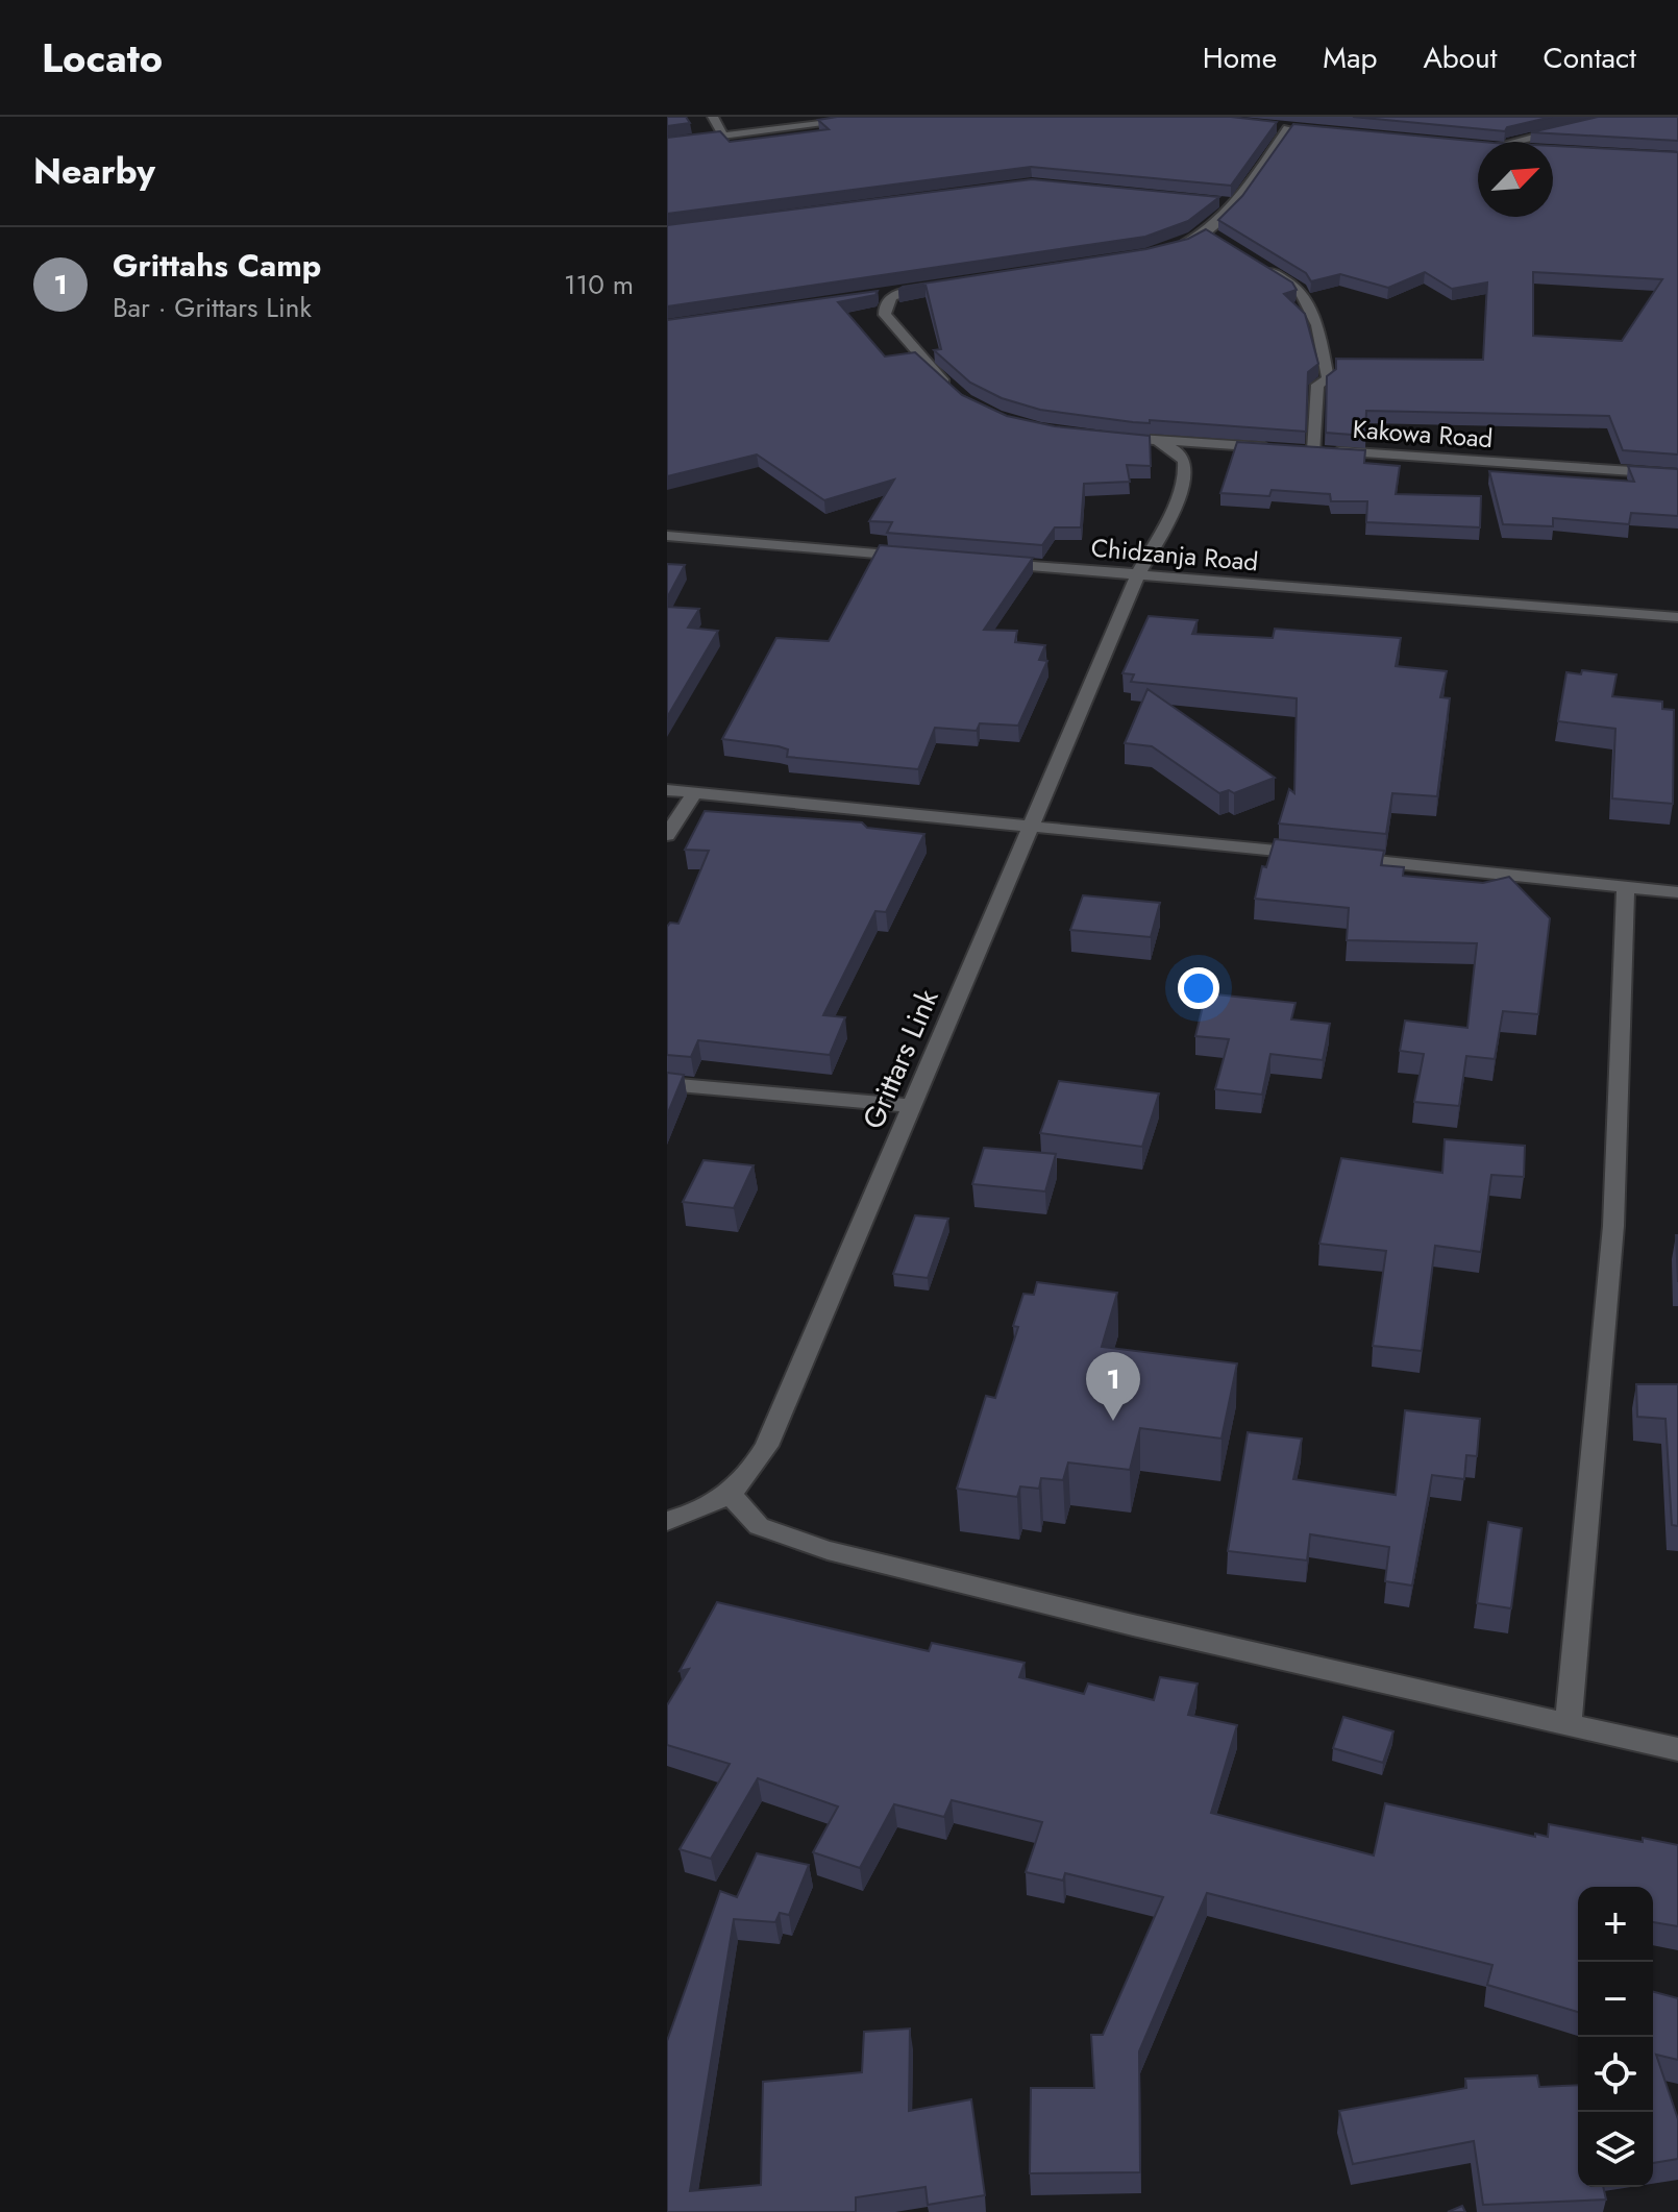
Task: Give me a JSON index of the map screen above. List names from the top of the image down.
{
  "streets": {
    "street": ["Kakowa Road", "Chidzanja Road", "Grittars Link"]
  },
  "crossings": [
    ["Chidzanja Road", "Grittars Link"]
  ],
  "north": "top right",
  "page": {
    "header": "Locato",
    "nav": [
      "Home",
      "Map",
      "About",
      "Contact"
    ],
    "heading": "Nearby",
    "list": [
      {
        "mark": "1",
        "name": "Grittahs Camp",
        "note": "Bar · Grittars Link",
        "value": "110 m"
      }
    ],
    "pins": "1",
    "map_buttons": ["+", "−"]
  }
}
